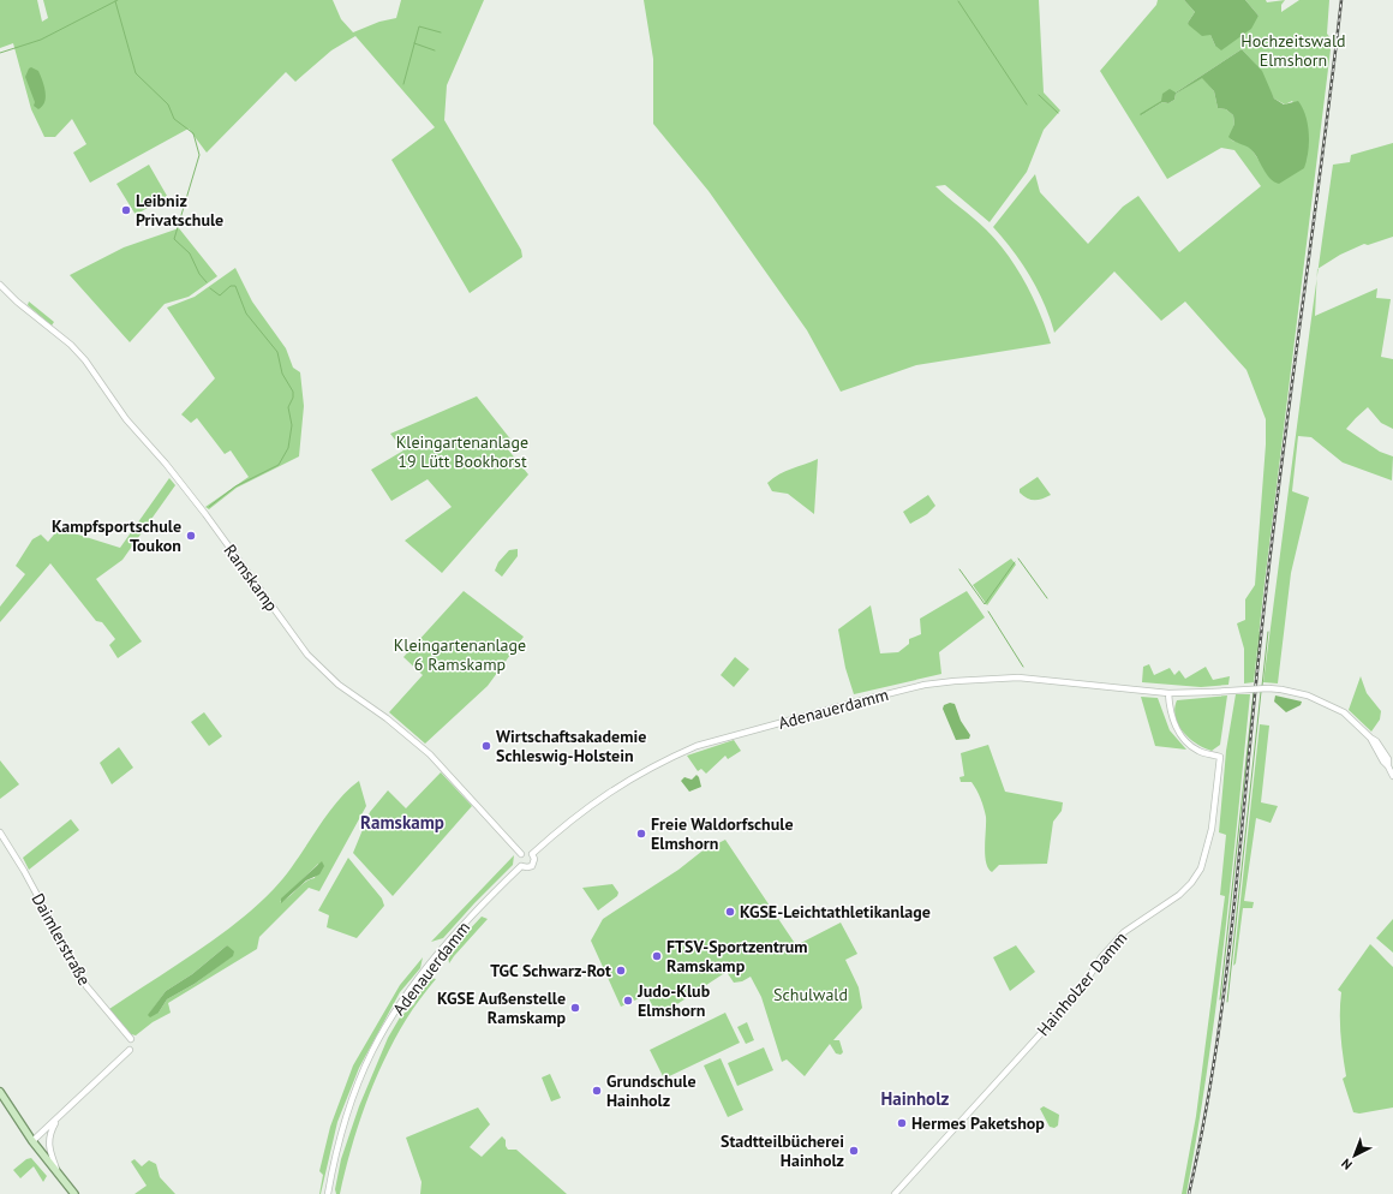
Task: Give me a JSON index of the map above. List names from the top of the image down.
{
  "streets": {
    "street": [
      "Ramskamp",
      "Adenauerdamm",
      "Daimlerstraße",
      "Hainholzer Damm"
    ]
  },
  "crossings": [
    ["Ramskamp", "Adenauerdamm"],
    ["Adenauerdamm", "Hainholzer Damm"]
  ],
  "districts": ["Ramskamp", "Hainholz"],
  "parks": [
    "Hochzeitswald Elmshorn",
    "Kleingartenanlage 19 Lütt Bookhorst",
    "Kleingartenanlage 6 Ramskamp",
    "Schulwald"
  ],
  "places": [
    "Leibniz Privatschule",
    "Kampfsportschule Toukon",
    "Wirtschaftsakademie Schleswig-Holstein",
    "Freie Waldorfschule Elmshorn",
    "KGSE-Leichtathletikanlage",
    "FTSV-Sportzentrum Ramskamp",
    "TGC Schwarz-Rot",
    "Judo-Klub Elmshorn",
    "KGSE Außenstelle Ramskamp",
    "Grundschule Hainholz",
    "Hermes Paketshop",
    "Stadtteilbücherei Hainholz"
  ],
  "north": "bottom left"
}
